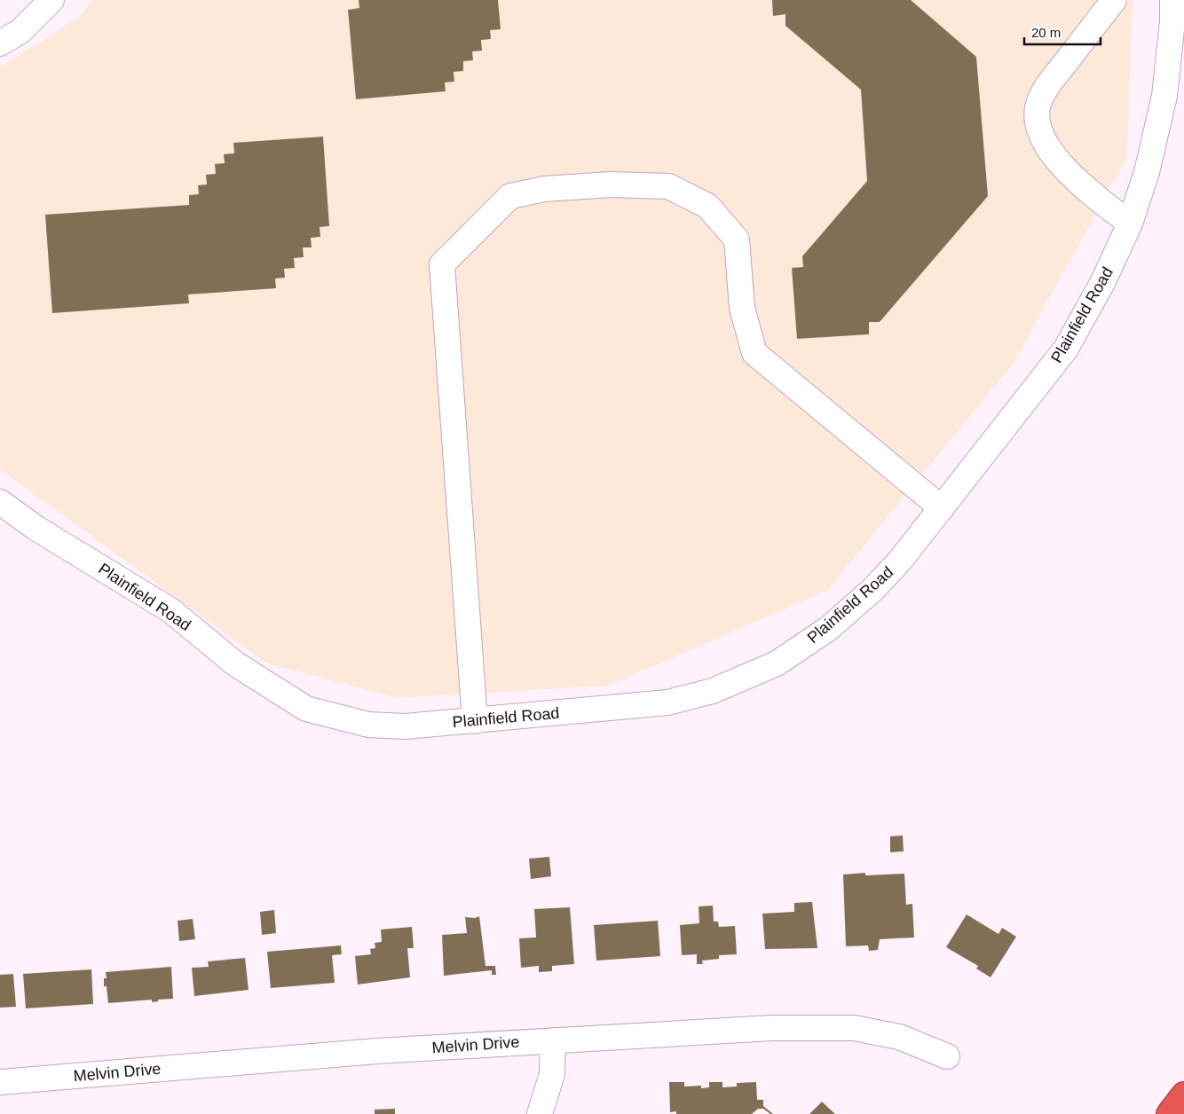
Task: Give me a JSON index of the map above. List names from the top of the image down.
{
  "streets": {
    "street": ["Plainfield Road", "Melvin Drive"]
  },
  "scale_bar": "20 m"
}
